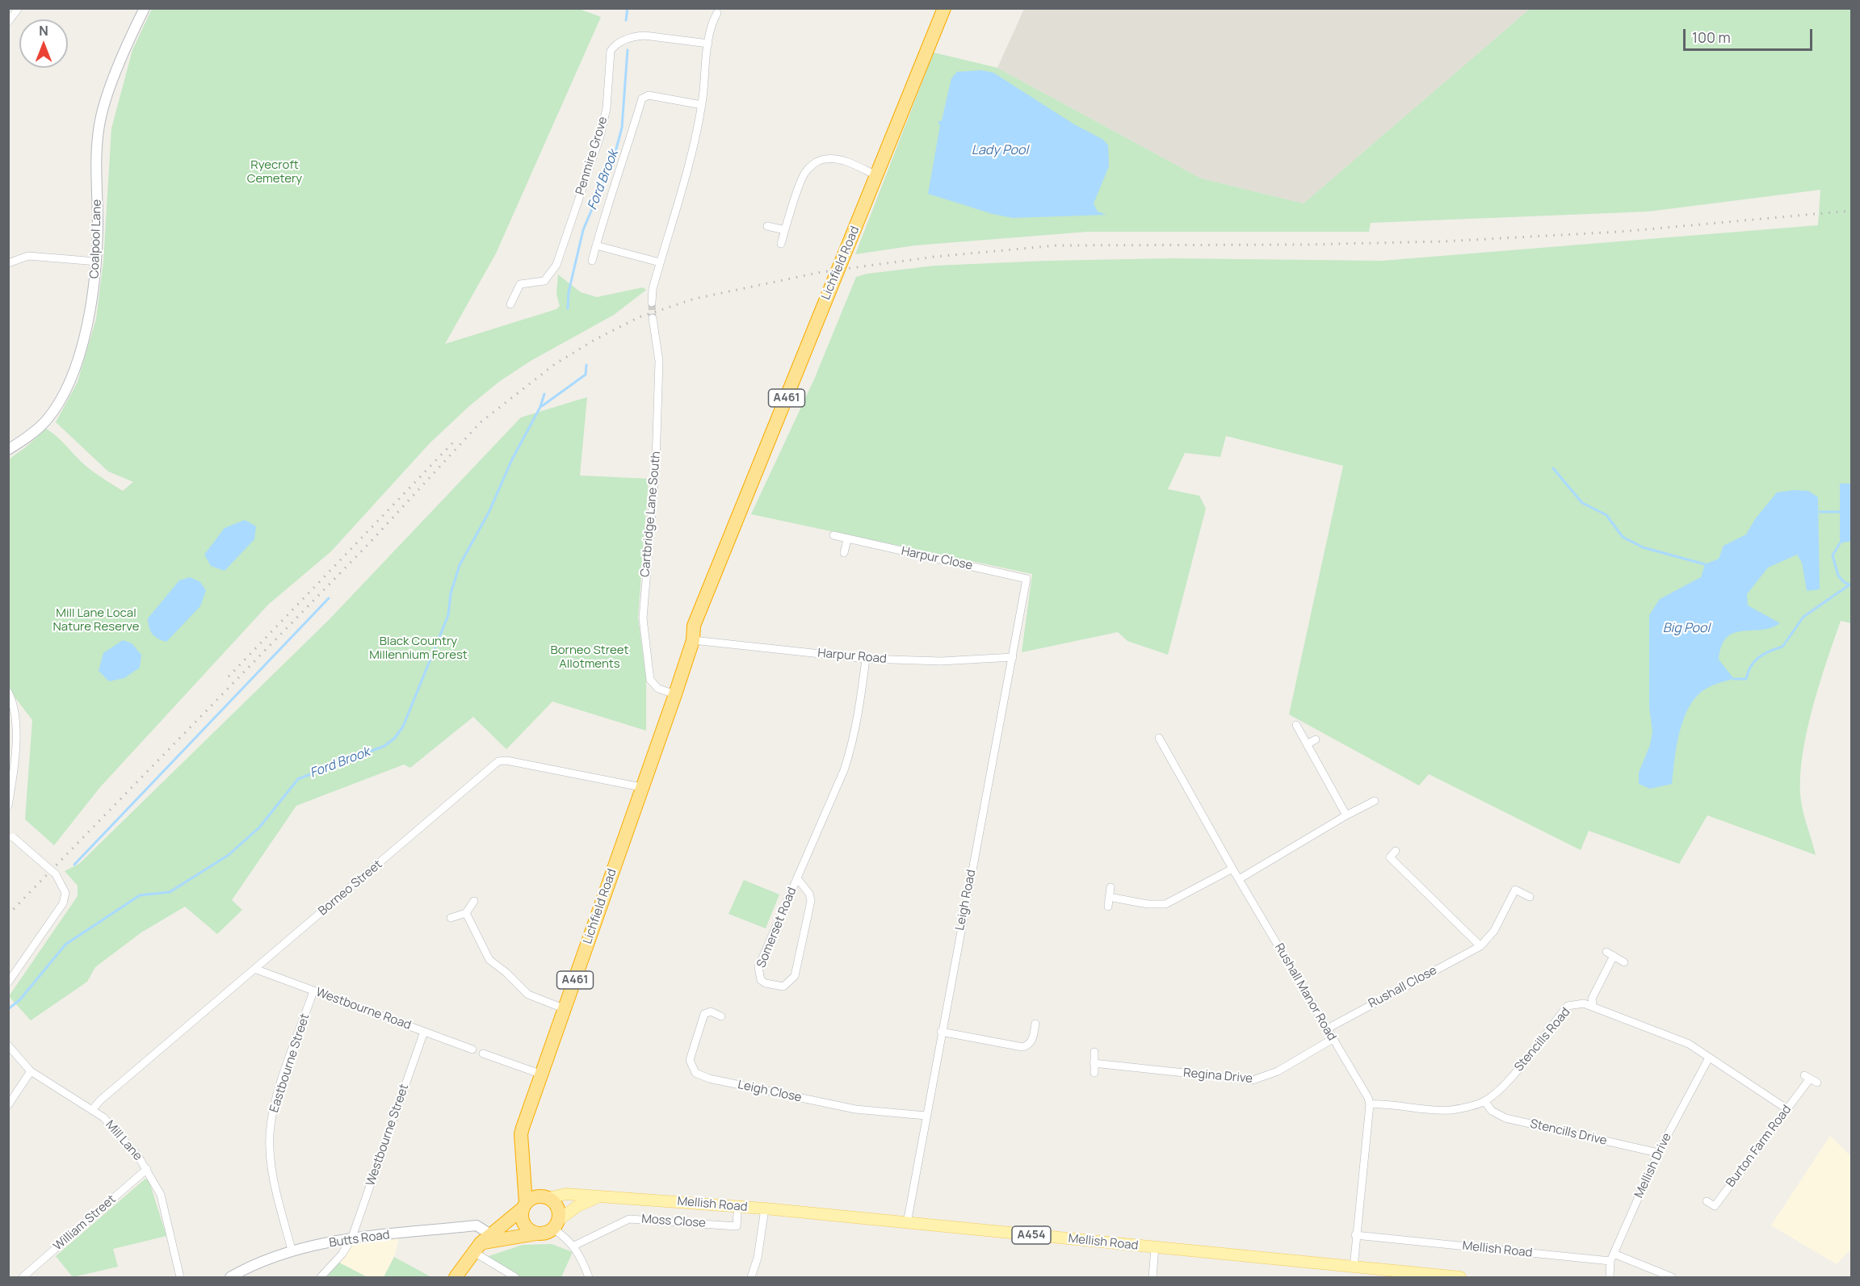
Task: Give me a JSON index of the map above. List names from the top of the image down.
{
  "streets": {
    "highway": ["Lichfield Road", "A461"],
    "main road": ["Mellish Road", "A454"],
    "street": [
      "Penmire Grove",
      "Coalpool Lane",
      "Cartbridge Lane South",
      "Harpur Close",
      "Harpur Road",
      "Borneo Street",
      "Leigh Road",
      "Somerset Road",
      "Rushall Close",
      "Rushall Manor Road",
      "Westbourne Road",
      "Stencills Road",
      "Eastbourne Street",
      "Regina Drive",
      "Leigh Close",
      "Stencills Drive",
      "Westbourne Street",
      "Mill Lane",
      "Burton Farm Road",
      "Mellish Drive",
      "Moss Close",
      "William Street",
      "Butts Road"
    ]
  },
  "crossings": [
    ["Lichfield Road", "Cartbridge Lane South"],
    ["Lichfield Road", "Harpur Road"],
    ["Lichfield Road", "Borneo Street"],
    ["Lichfield Road", "Mellish Road"],
    ["Harpur Close", "Leigh Road"],
    ["Harpur Road", "Leigh Road"],
    ["Harpur Road", "Somerset Road"],
    ["Borneo Street", "Westbourne Road"],
    ["Borneo Street", "Mill Lane"],
    ["Leigh Road", "Leigh Close"],
    ["Leigh Road", "Mellish Road"],
    ["Rushall Close", "Rushall Manor Road"],
    ["Rushall Manor Road", "Stencills Road"],
    ["Rushall Manor Road", "Regina Drive"],
    ["Westbourne Road", "Eastbourne Street"],
    ["Westbourne Road", "Westbourne Street"],
    ["Stencills Road", "Stencills Drive"],
    ["Stencills Road", "Burton Farm Road"],
    ["Stencills Road", "Mellish Drive"],
    ["Eastbourne Street", "Butts Road"],
    ["Stencills Drive", "Mellish Drive"],
    ["Westbourne Street", "Butts Road"],
    ["Mill Lane", "William Street"],
    ["Mellish Drive", "Mellish Road"]
  ],
  "water": ["Lady Pool", "Ford Brook", "Big Pool"],
  "parks": [
    "Ryecroft Cemetery",
    "Mill Lane Local Nature Reserve",
    "Black Country Millennium Forest",
    "Borneo Street Allotments"
  ],
  "scale_bar": "100 m",
  "north": "top"
}
